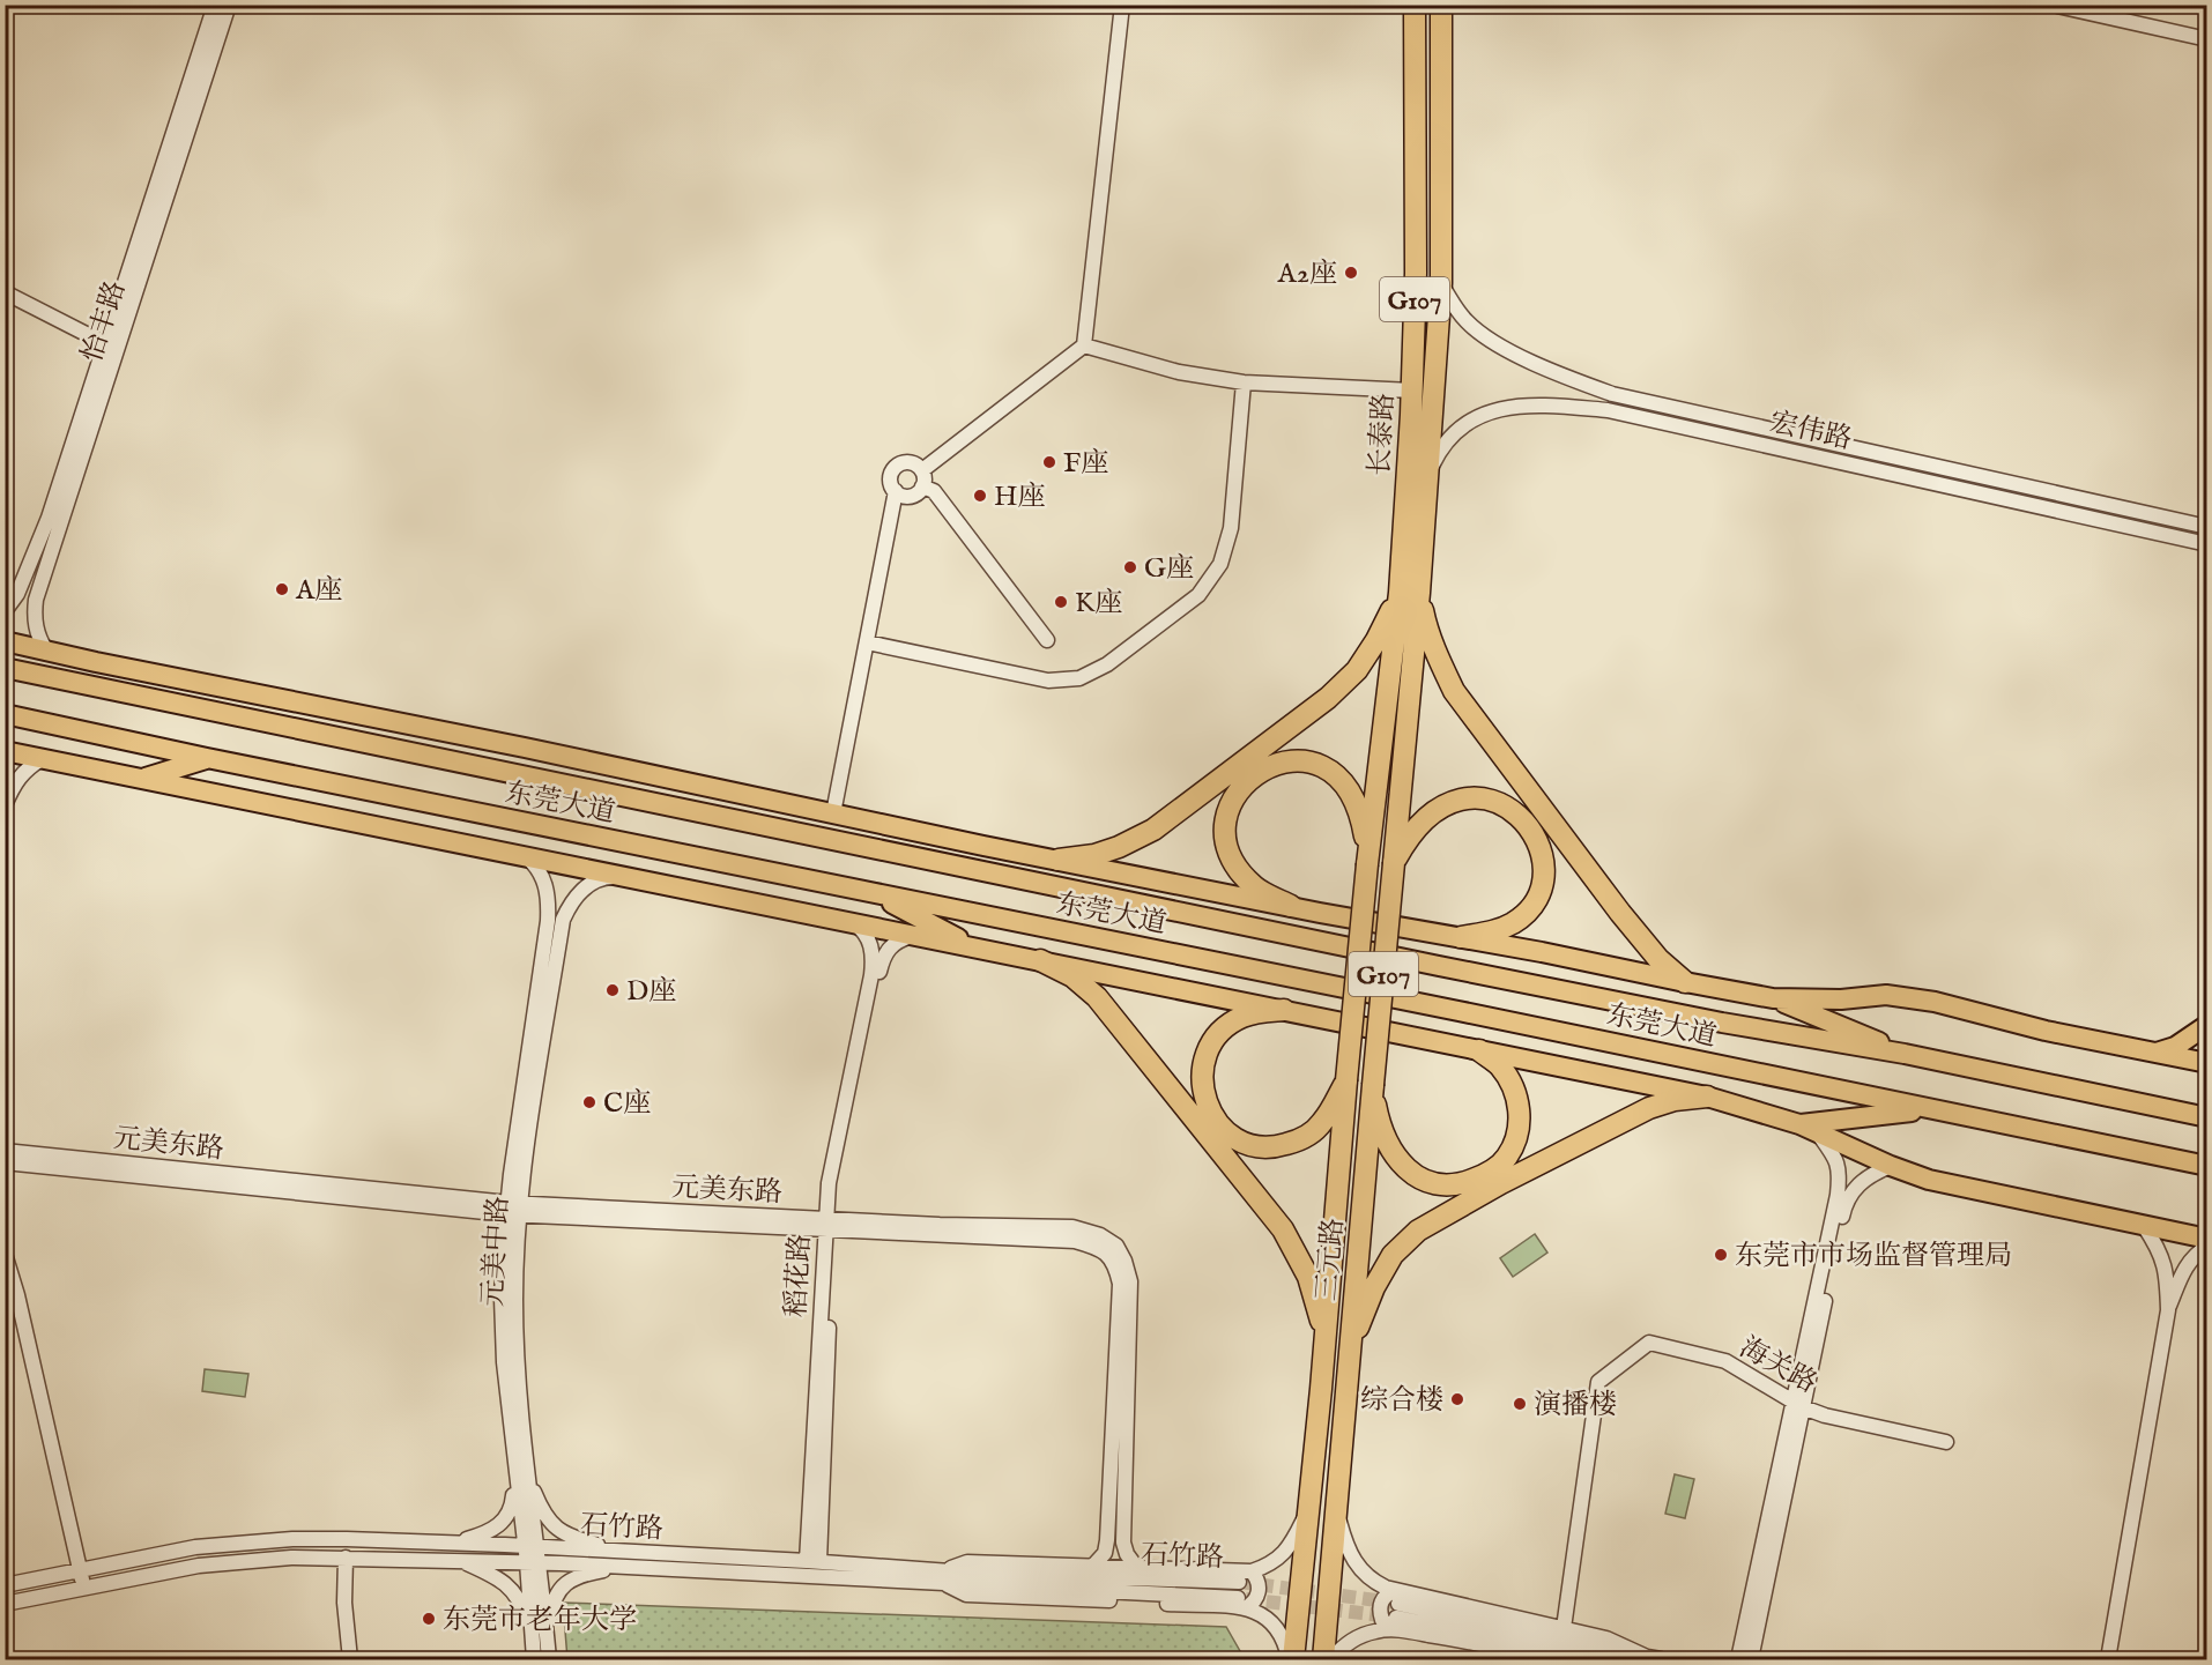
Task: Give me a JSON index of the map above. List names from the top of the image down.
{
  "streets": {
    "highway": ["G107", "长泰路", "三元路"],
    "main road": ["东莞大道"],
    "street": [
      "怡丰路",
      "宏伟路",
      "元美东路",
      "元美中路",
      "稻花路",
      "海关路",
      "石竹路"
    ]
  },
  "crossings": [
    ["宏伟路", "长泰路"],
    ["长泰路", "三元路"],
    ["元美东路", "元美中路"],
    ["元美东路", "稻花路"],
    ["元美中路", "石竹路"],
    ["稻花路", "石竹路"]
  ],
  "places": [
    "A2座",
    "F座",
    "H座",
    "G座",
    "A座",
    "K座",
    "D座",
    "C座",
    "东莞市市场监督管理局",
    "综合楼",
    "演播楼",
    "东莞市老年大学"
  ]
}
